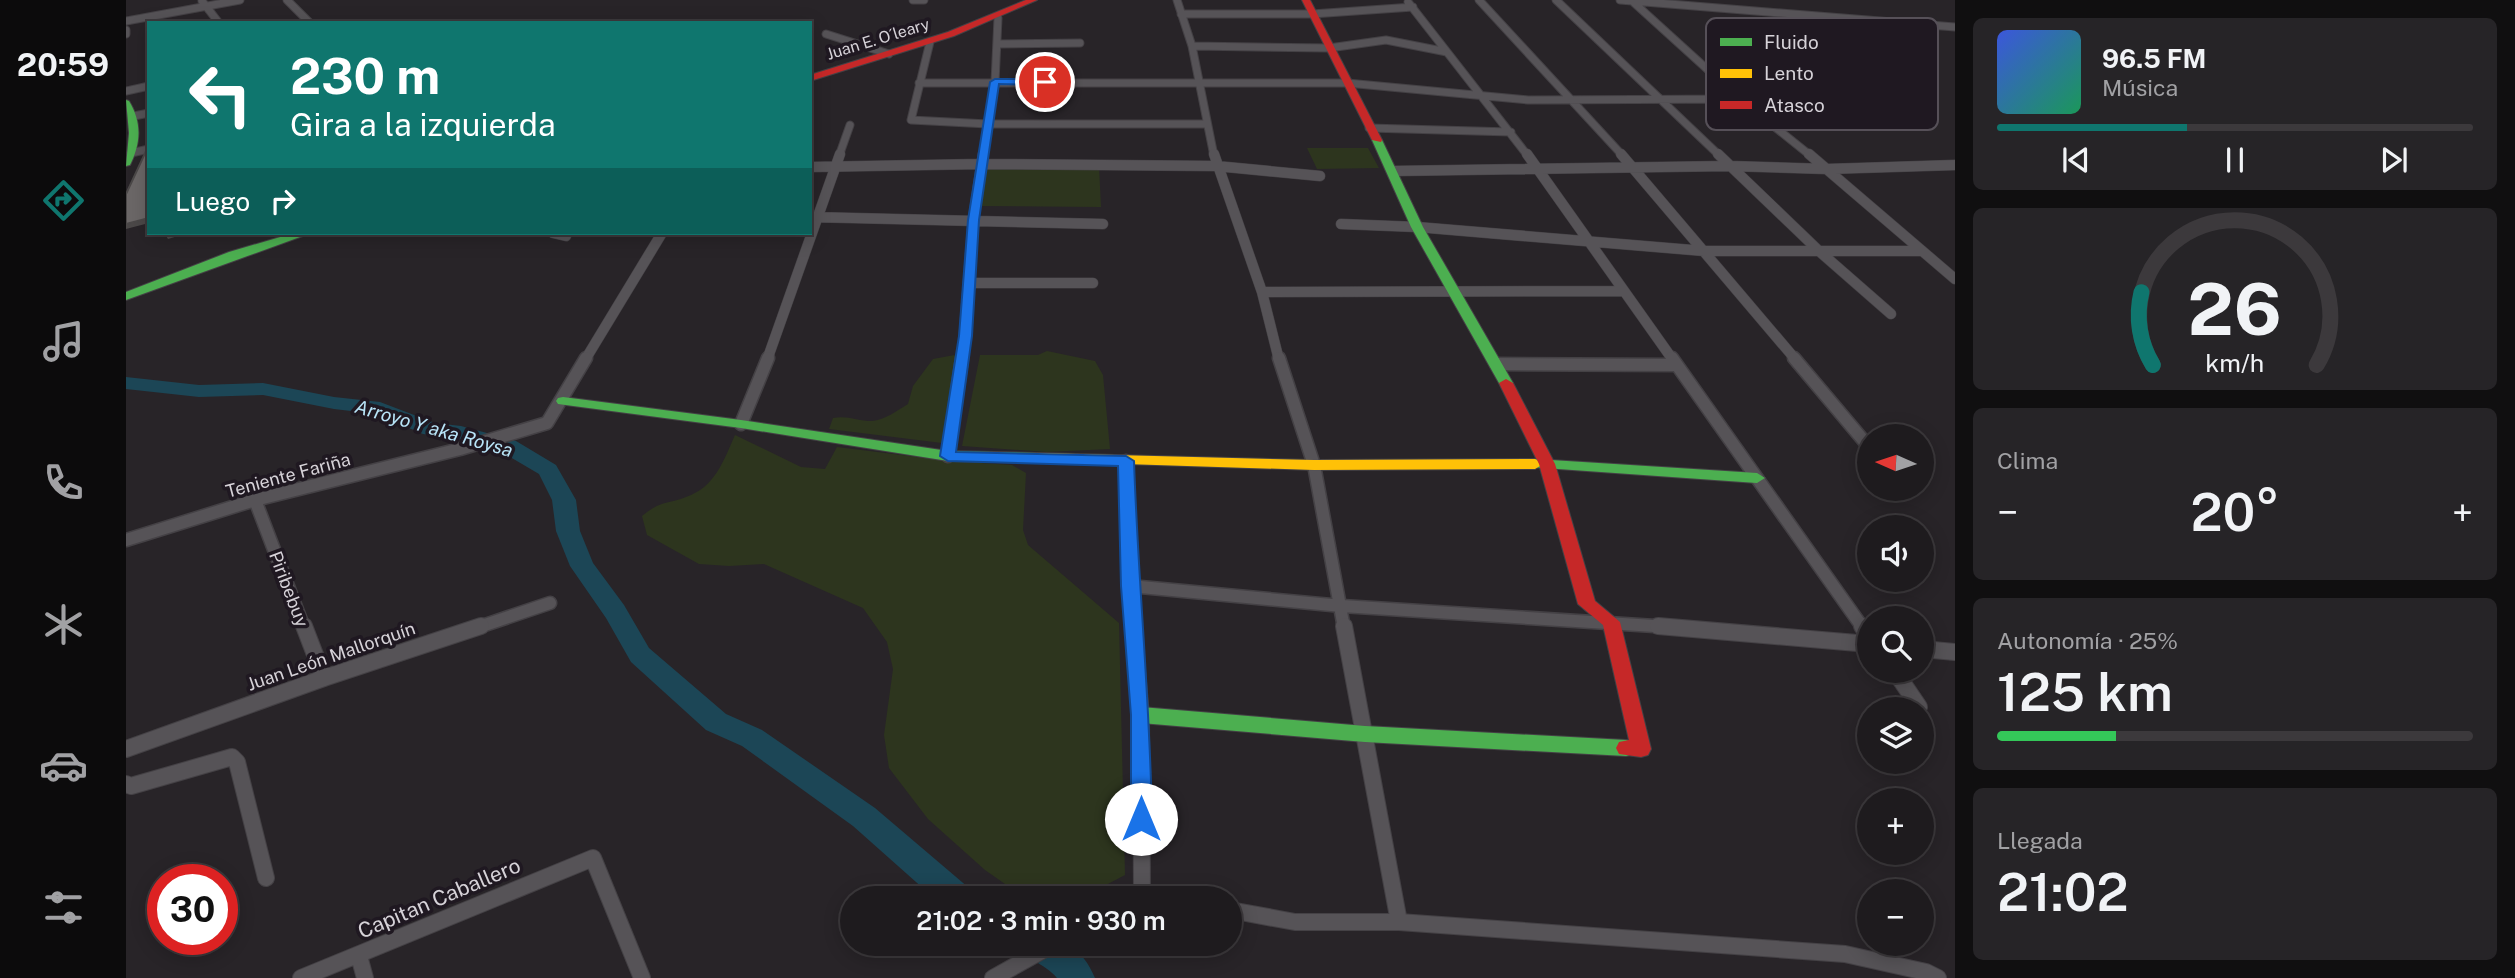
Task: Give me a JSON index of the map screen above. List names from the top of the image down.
{
  "streets": {
    "street": [
      "Juan E. O´leary",
      "Teniente Fariña",
      "Piribebuy",
      "Juan León Mallorquín",
      "Capitan Caballero"
    ]
  },
  "crossings": [
    ["Teniente Fariña", "Piribebuy"],
    ["Piribebuy", "Juan León Mallorquín"]
  ],
  "water": ["Arroyo Y aka Roysa"],
  "legend": ["Fluido", "Lento", "Atasco"],
  "north": "left",
  "page": {
    "tabs": "20:59",
    "turn": ["230 m", "Gira a la izquierda"],
    "song": ["96.5 FM", "Música"],
    "then": "Luego",
    "tile": [
      "Clima",
      ["Autonomía · 25%", "125 km"],
      ["Llegada", "21:02"]
    ],
    "map_buttons": ["+", "−"],
    "heat": ["−", "20°", "+"],
    "limit": "30",
    "trip": "21:02 · 3 min · 930 m",
    "gauge": ["26", "km/h"]
  }
}
